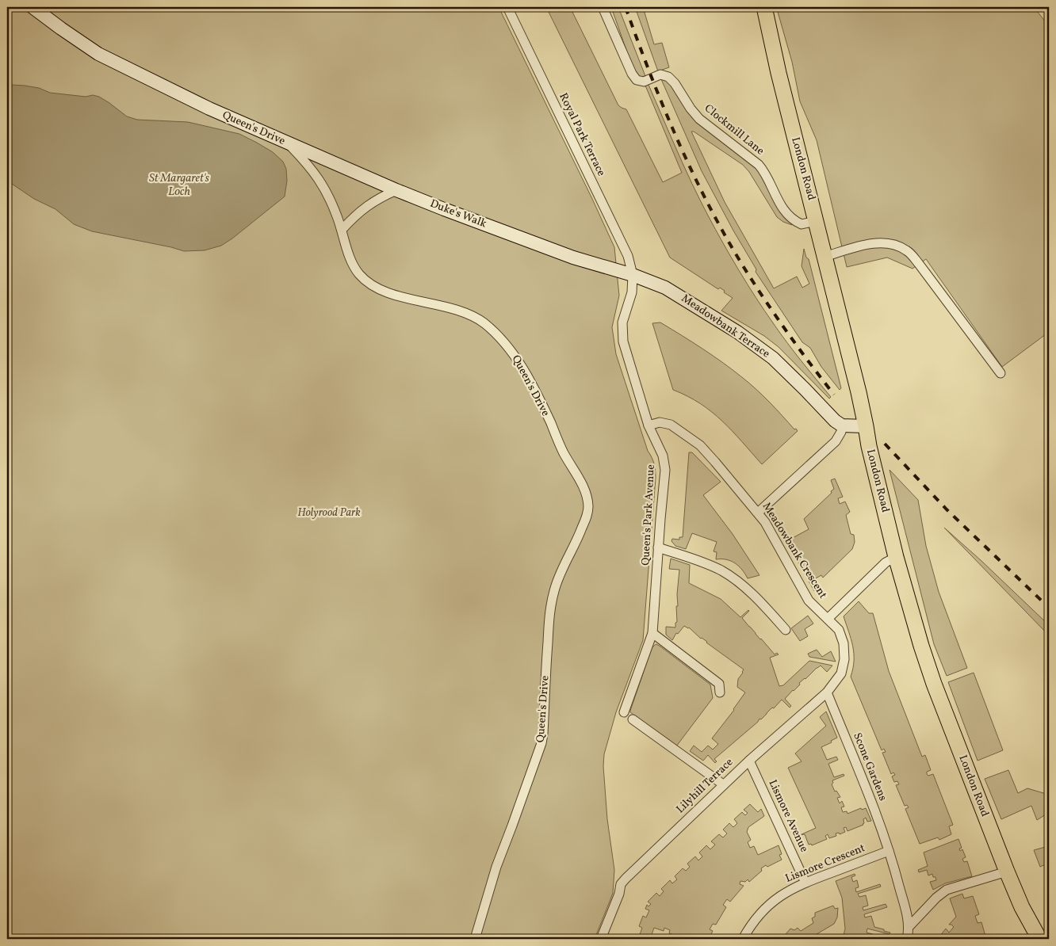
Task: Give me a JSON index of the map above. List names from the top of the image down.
{
  "streets": {
    "main road": ["London Road"],
    "street": [
      "Queen's Drive",
      "Clockmill Lane",
      "Royal Park Terrace",
      "Duke's Walk",
      "Meadowbank Terrace",
      "Queen's Park Avenue",
      "Meadowbank Crescent",
      "Scone Gardens",
      "Lilyhill Terrace",
      "Lismore Avenue",
      "Lismore Crescent"
    ]
  },
  "crossings": [
    ["Queen's Drive", "Duke's Walk"],
    ["Clockmill Lane", "London Road"],
    ["Royal Park Terrace", "Duke's Walk"],
    ["Royal Park Terrace", "Meadowbank Terrace"],
    ["Royal Park Terrace", "Queen's Park Avenue"],
    ["Duke's Walk", "Meadowbank Terrace"],
    ["Duke's Walk", "Queen's Park Avenue"],
    ["Meadowbank Terrace", "Queen's Park Avenue"],
    ["Queen's Park Avenue", "Meadowbank Crescent"],
    ["Meadowbank Crescent", "Lilyhill Terrace"],
    ["Scone Gardens", "Lilyhill Terrace"],
    ["Scone Gardens", "Lismore Crescent"],
    ["Lilyhill Terrace", "Lismore Avenue"],
    ["Lismore Avenue", "Lismore Crescent"]
  ],
  "water": ["St Margaret's Loch"],
  "parks": ["Holyrood Park"]
}
